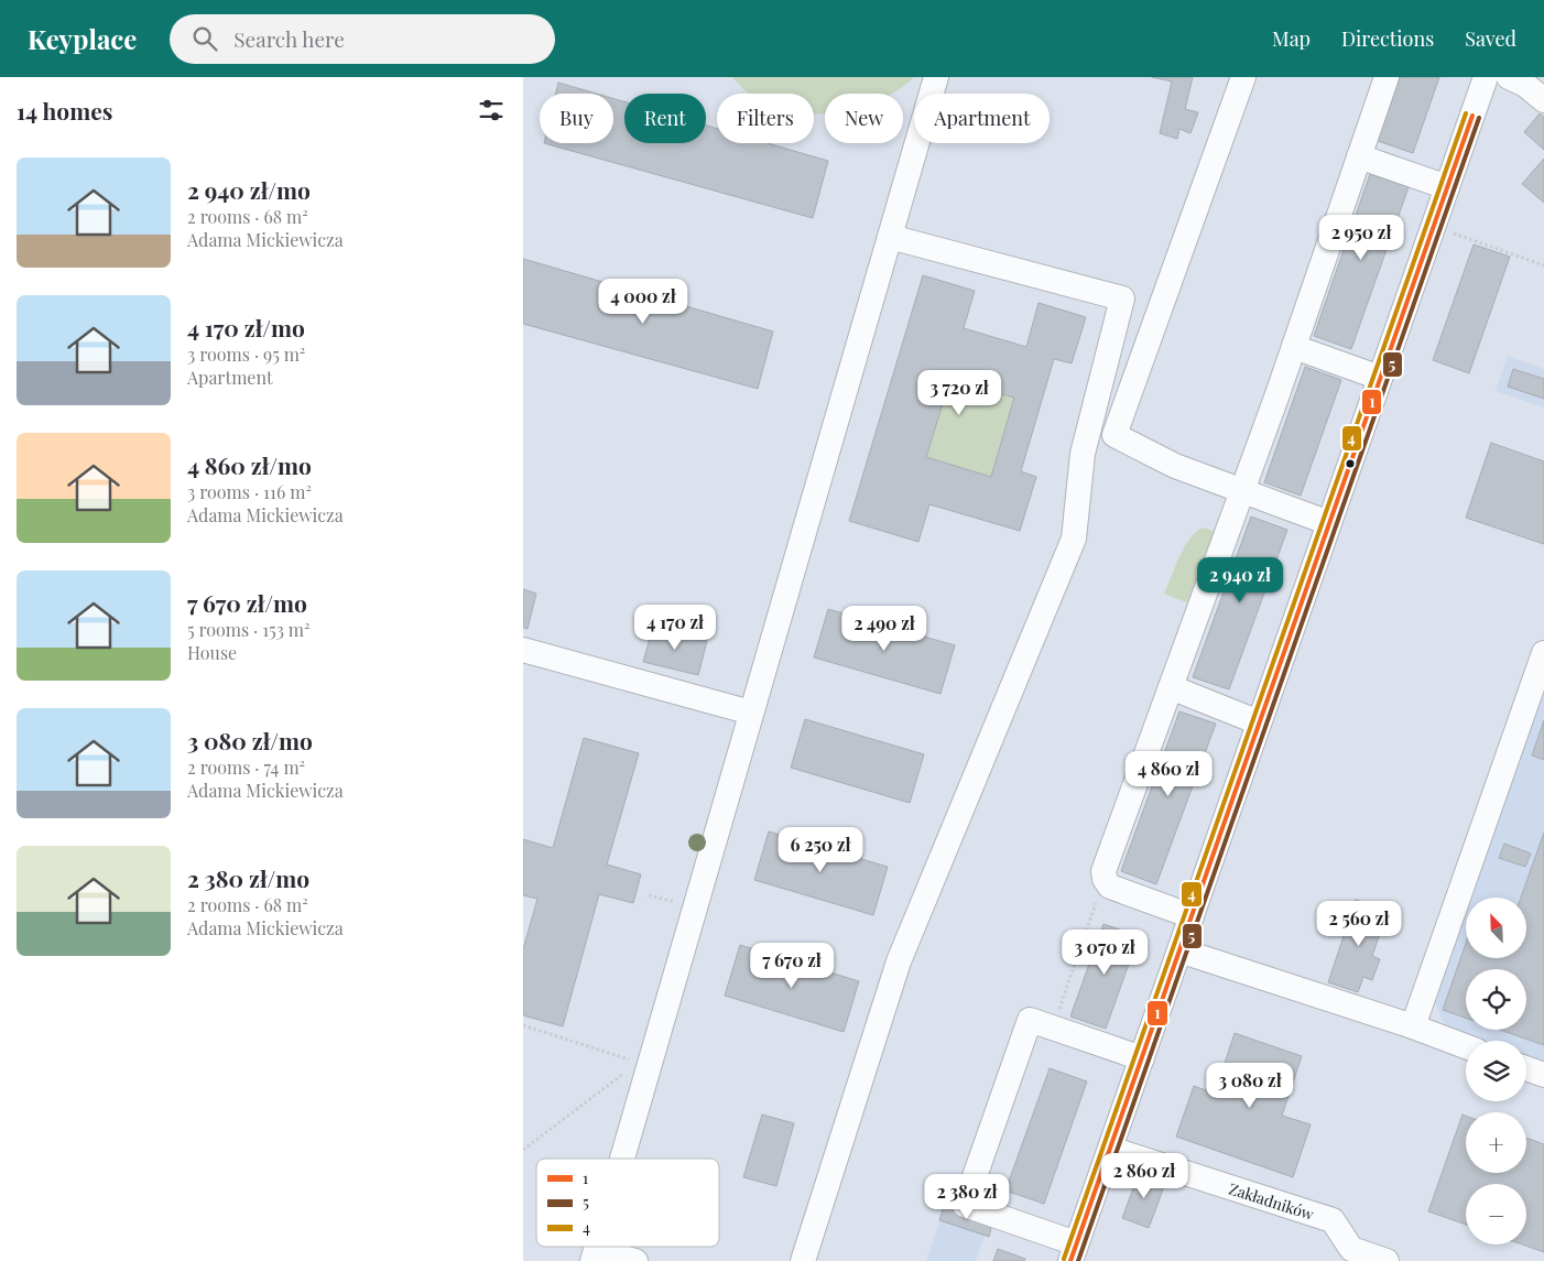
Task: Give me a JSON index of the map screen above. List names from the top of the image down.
{
  "streets": {
    "street": ["Zakładników"]
  },
  "lines": ["transit line 4", "transit line 1", "transit line 5"],
  "legend": ["1", "5", "4"],
  "north": "top left",
  "page": {
    "header": "Keyplace",
    "search": "Search here",
    "nav": ["Map", "Directions", "Saved"],
    "heading": "14 homes",
    "chip": [
      "Buy",
      "Rent",
      "Filters",
      "New",
      "Apartment"
    ],
    "list": [
      {
        "name": "2 940 zł/mo",
        "note": "2 rooms · 68 m² · Adama Mickiewicza"
      },
      {
        "name": "4 170 zł/mo",
        "note": "3 rooms · 95 m² · Apartment"
      },
      {
        "name": "4 860 zł/mo",
        "note": "3 rooms · 116 m² · Adama Mickiewicza"
      },
      {
        "name": "7 670 zł/mo",
        "note": "5 rooms · 153 m² · House"
      },
      {
        "name": "3 080 zł/mo",
        "note": "2 rooms · 74 m² · Adama Mickiewicza"
      },
      {
        "name": "2 380 zł/mo",
        "note": "2 rooms · 68 m² · Adama Mickiewicza"
      }
    ],
    "price": [
      "2 950 zł",
      "4 000 zł",
      "3 720 zł",
      "2 940 zł",
      "4 170 zł",
      "2 490 zł",
      "4 860 zł",
      "6 250 zł",
      "2 560 zł",
      "3 070 zł",
      "7 670 zł",
      "3 080 zł",
      "2 860 zł",
      "2 380 zł"
    ],
    "map_buttons": ["+", "−"]
  }
}
